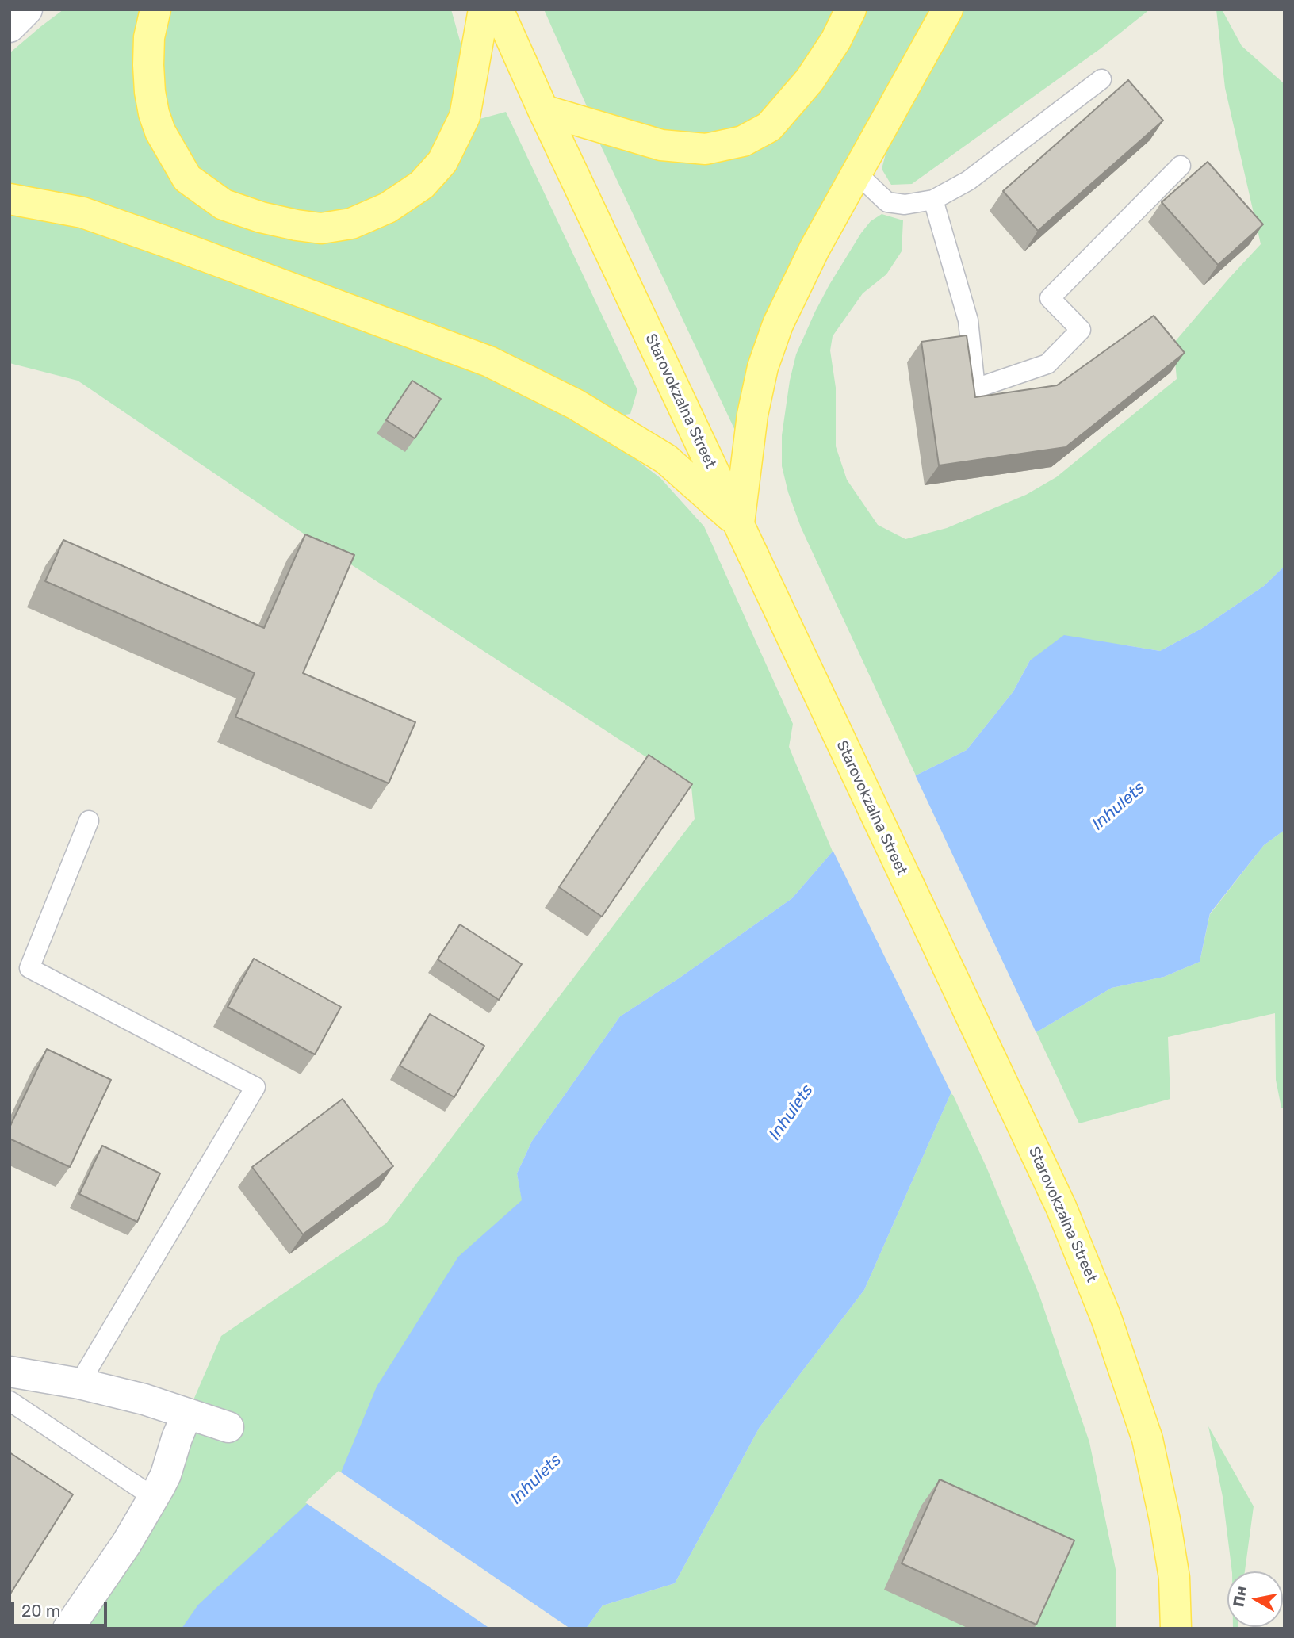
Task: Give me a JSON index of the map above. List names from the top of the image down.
{
  "streets": {
    "main road": ["Starovokzalna Street"]
  },
  "water": ["Inhulets"],
  "scale_bar": "20 m",
  "north": "left"
}
